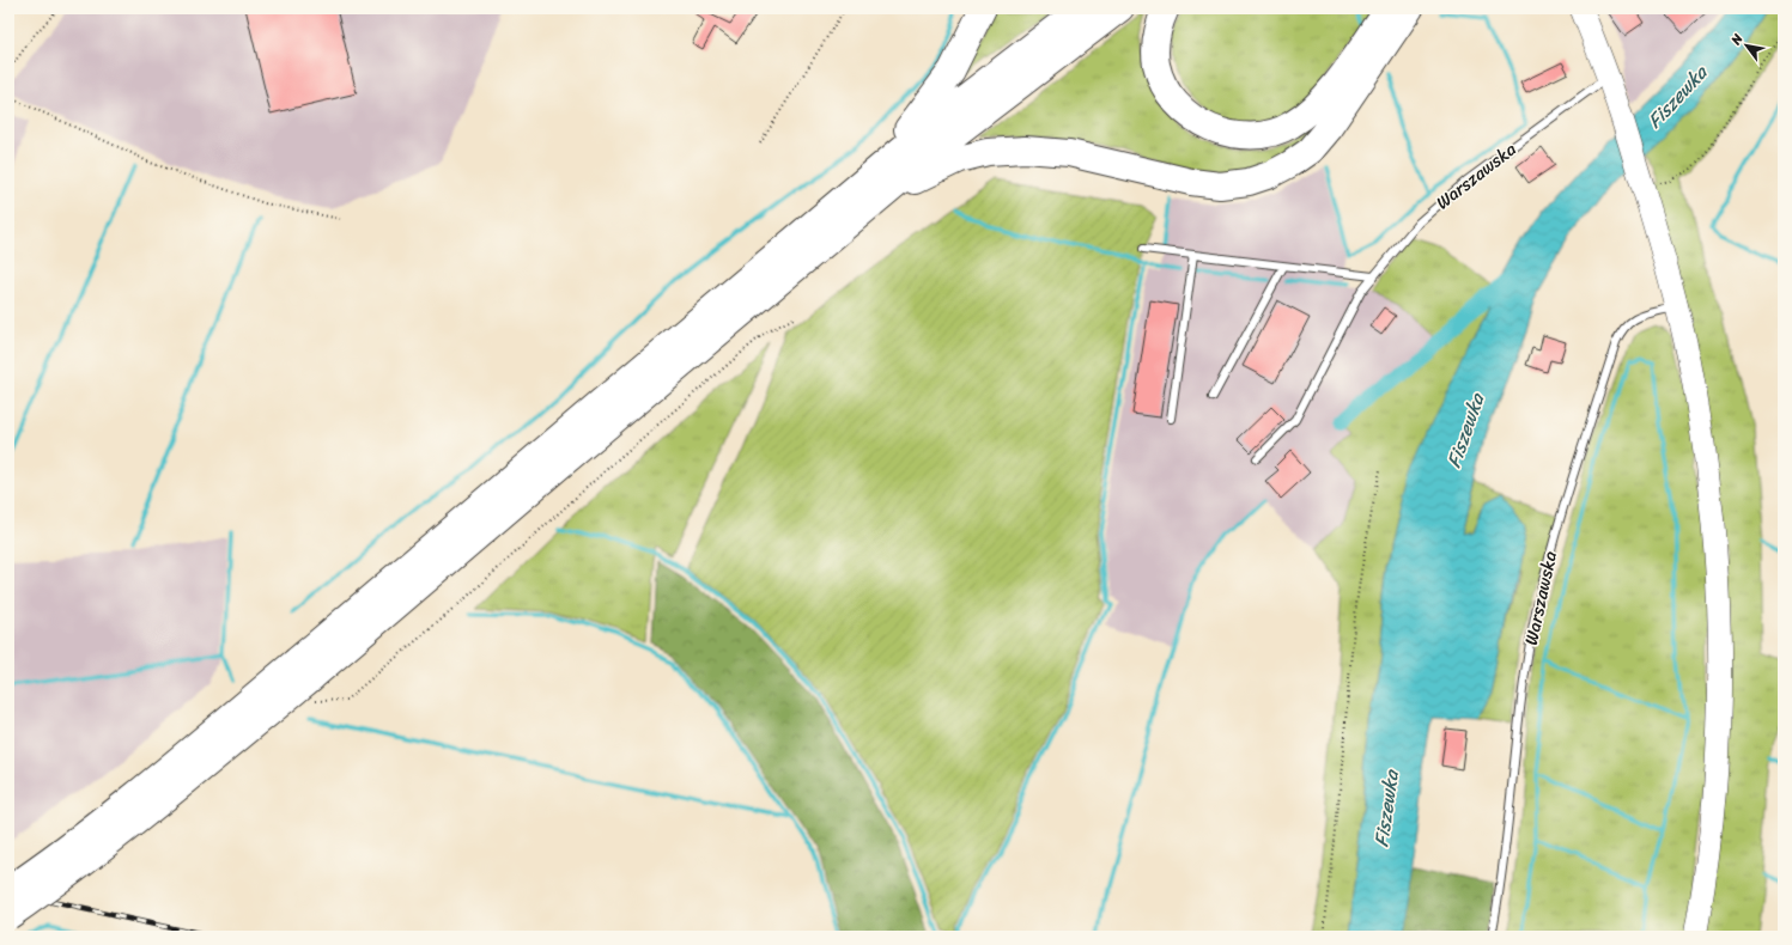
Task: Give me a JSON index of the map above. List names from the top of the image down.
{
  "streets": {
    "lane": ["Warszawska"]
  },
  "water": ["Fiszewka"],
  "north": "top left"
}
